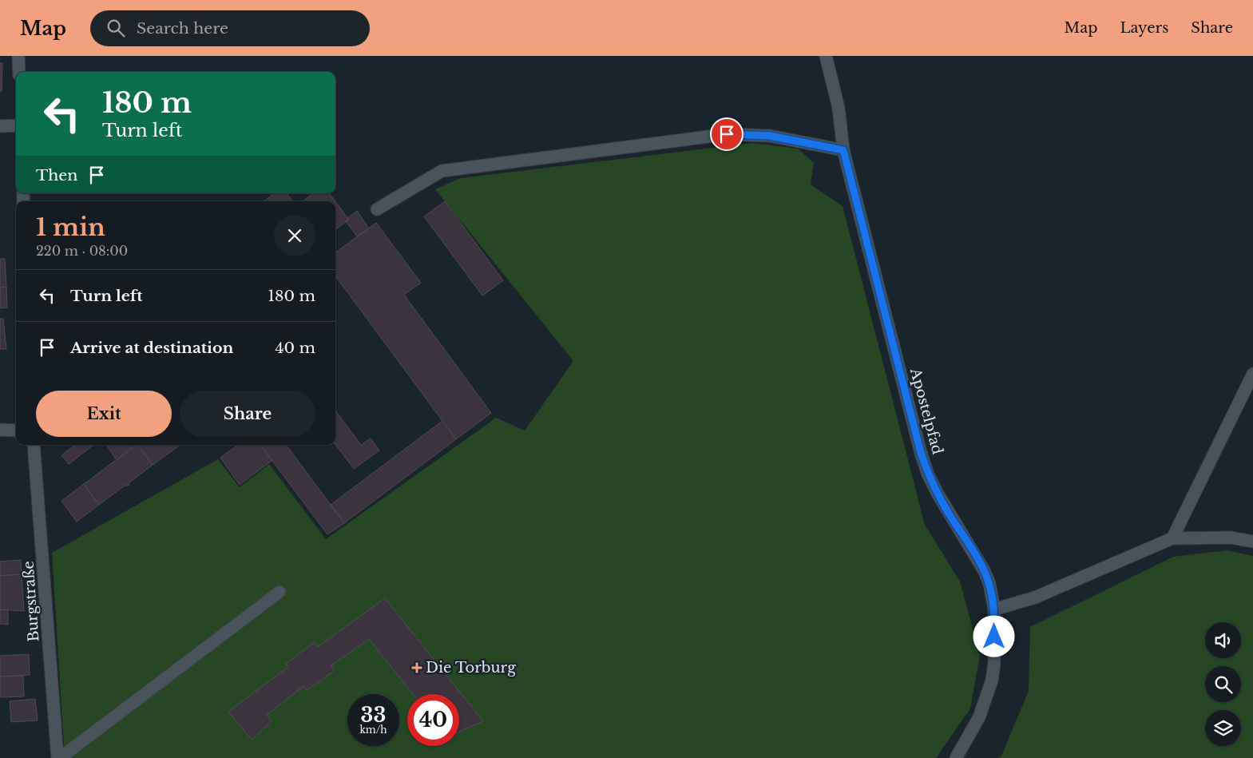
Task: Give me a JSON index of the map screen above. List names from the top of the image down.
{
  "streets": {
    "street": ["Apostelpfad", "Burgstraße"]
  },
  "places": {
    "health": ["Die Torburg"]
  },
  "page": {
    "header": "Map",
    "search": "Search here",
    "nav": ["Map", "Layers", "Share"],
    "turn": ["180 m", "Turn left"],
    "then": "Then",
    "heading": ["1 min", "220 m · 08:00"],
    "list": [
      {
        "name": "Turn left",
        "value": "180 m"
      },
      {
        "name": "Arrive at destination",
        "value": "40 m"
      }
    ],
    "buttons": ["Exit", "Share"],
    "speed": "33 km/h",
    "limit": "40"
  }
}
